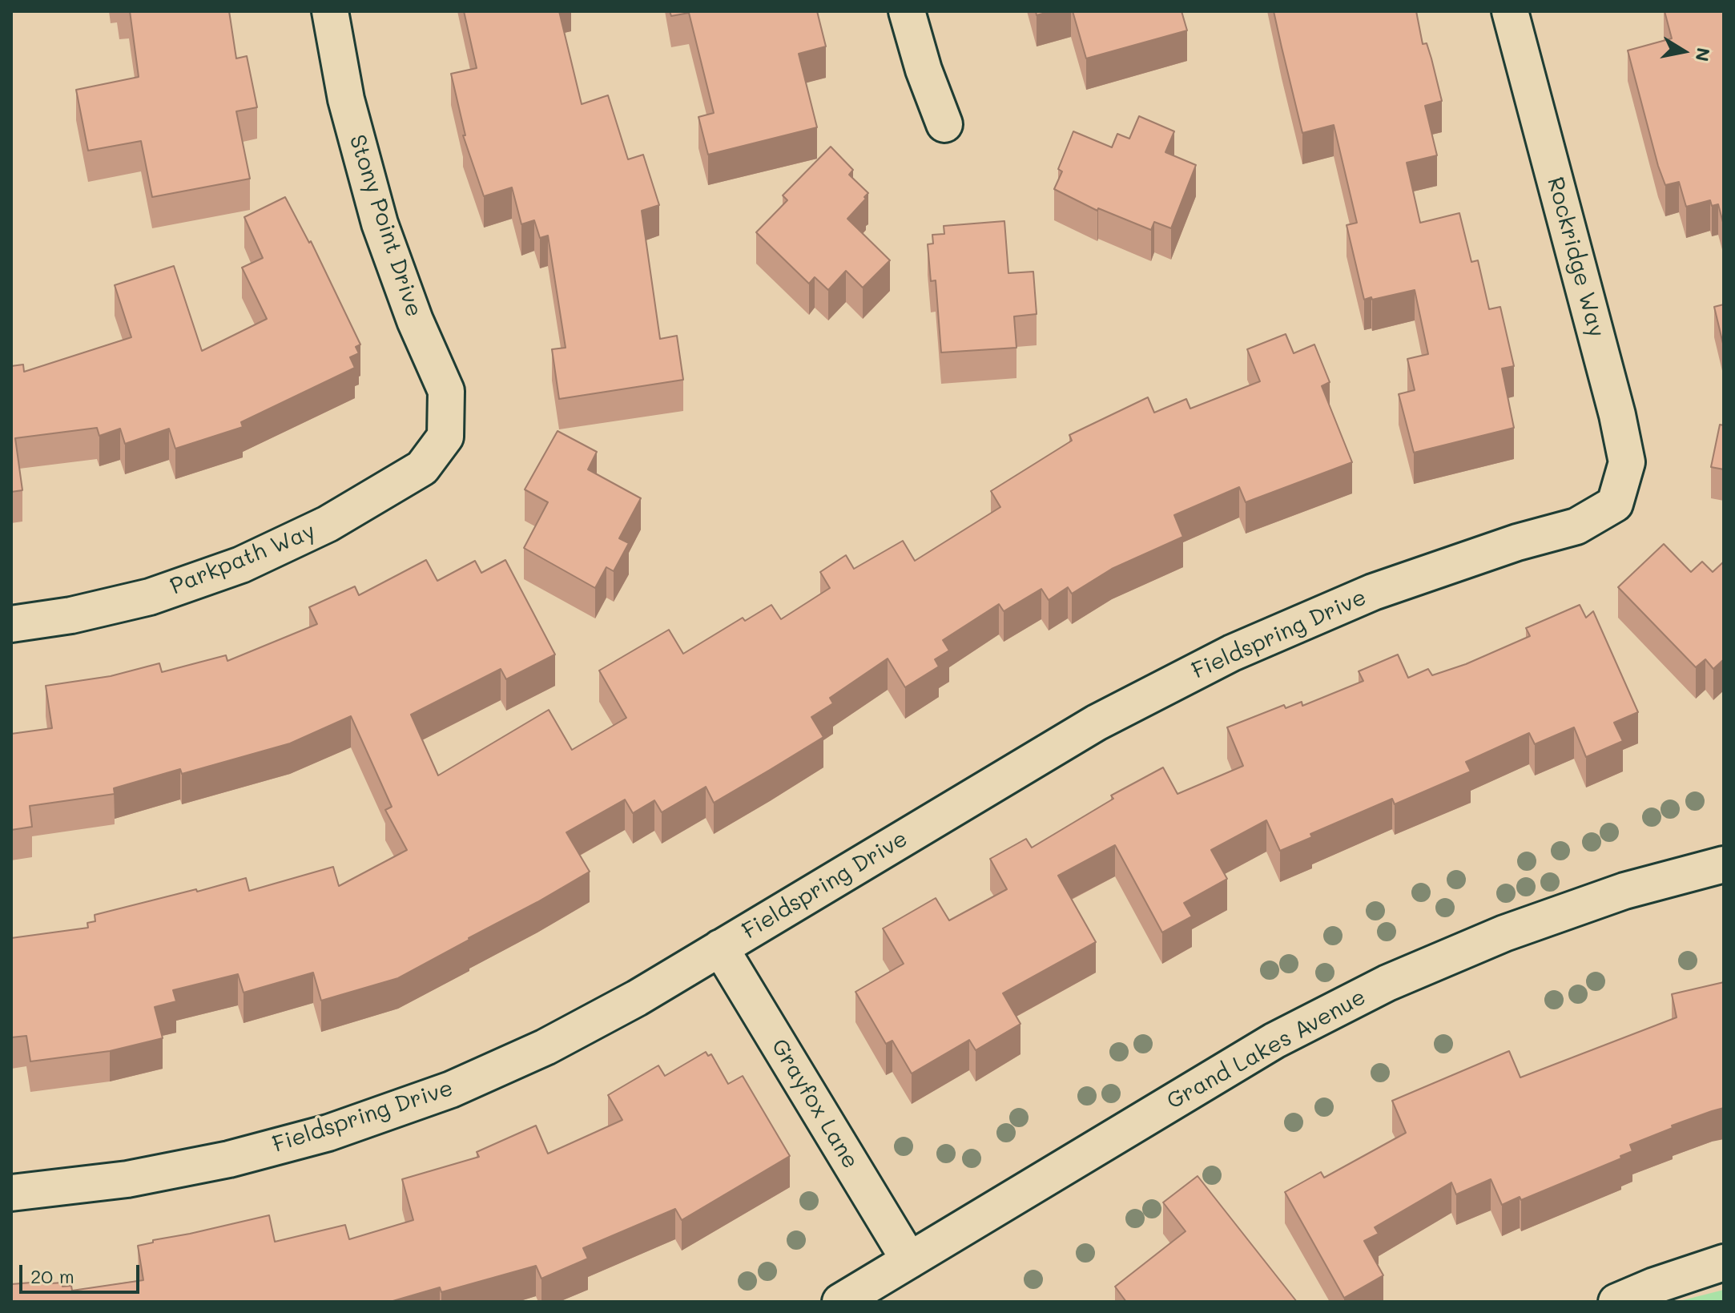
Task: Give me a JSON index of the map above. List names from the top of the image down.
{
  "streets": {
    "street": [
      "Stony Point Drive",
      "Rockridge Way",
      "Parkpath Way",
      "Fieldspring Drive",
      "Grand Lakes Avenue",
      "Grayfox Lane"
    ]
  },
  "crossings": [
    ["Stony Point Drive", "Parkpath Way"],
    ["Rockridge Way", "Fieldspring Drive"],
    ["Fieldspring Drive", "Grayfox Lane"],
    ["Grand Lakes Avenue", "Grayfox Lane"]
  ],
  "scale_bar": "20 m",
  "north": "right"
}
